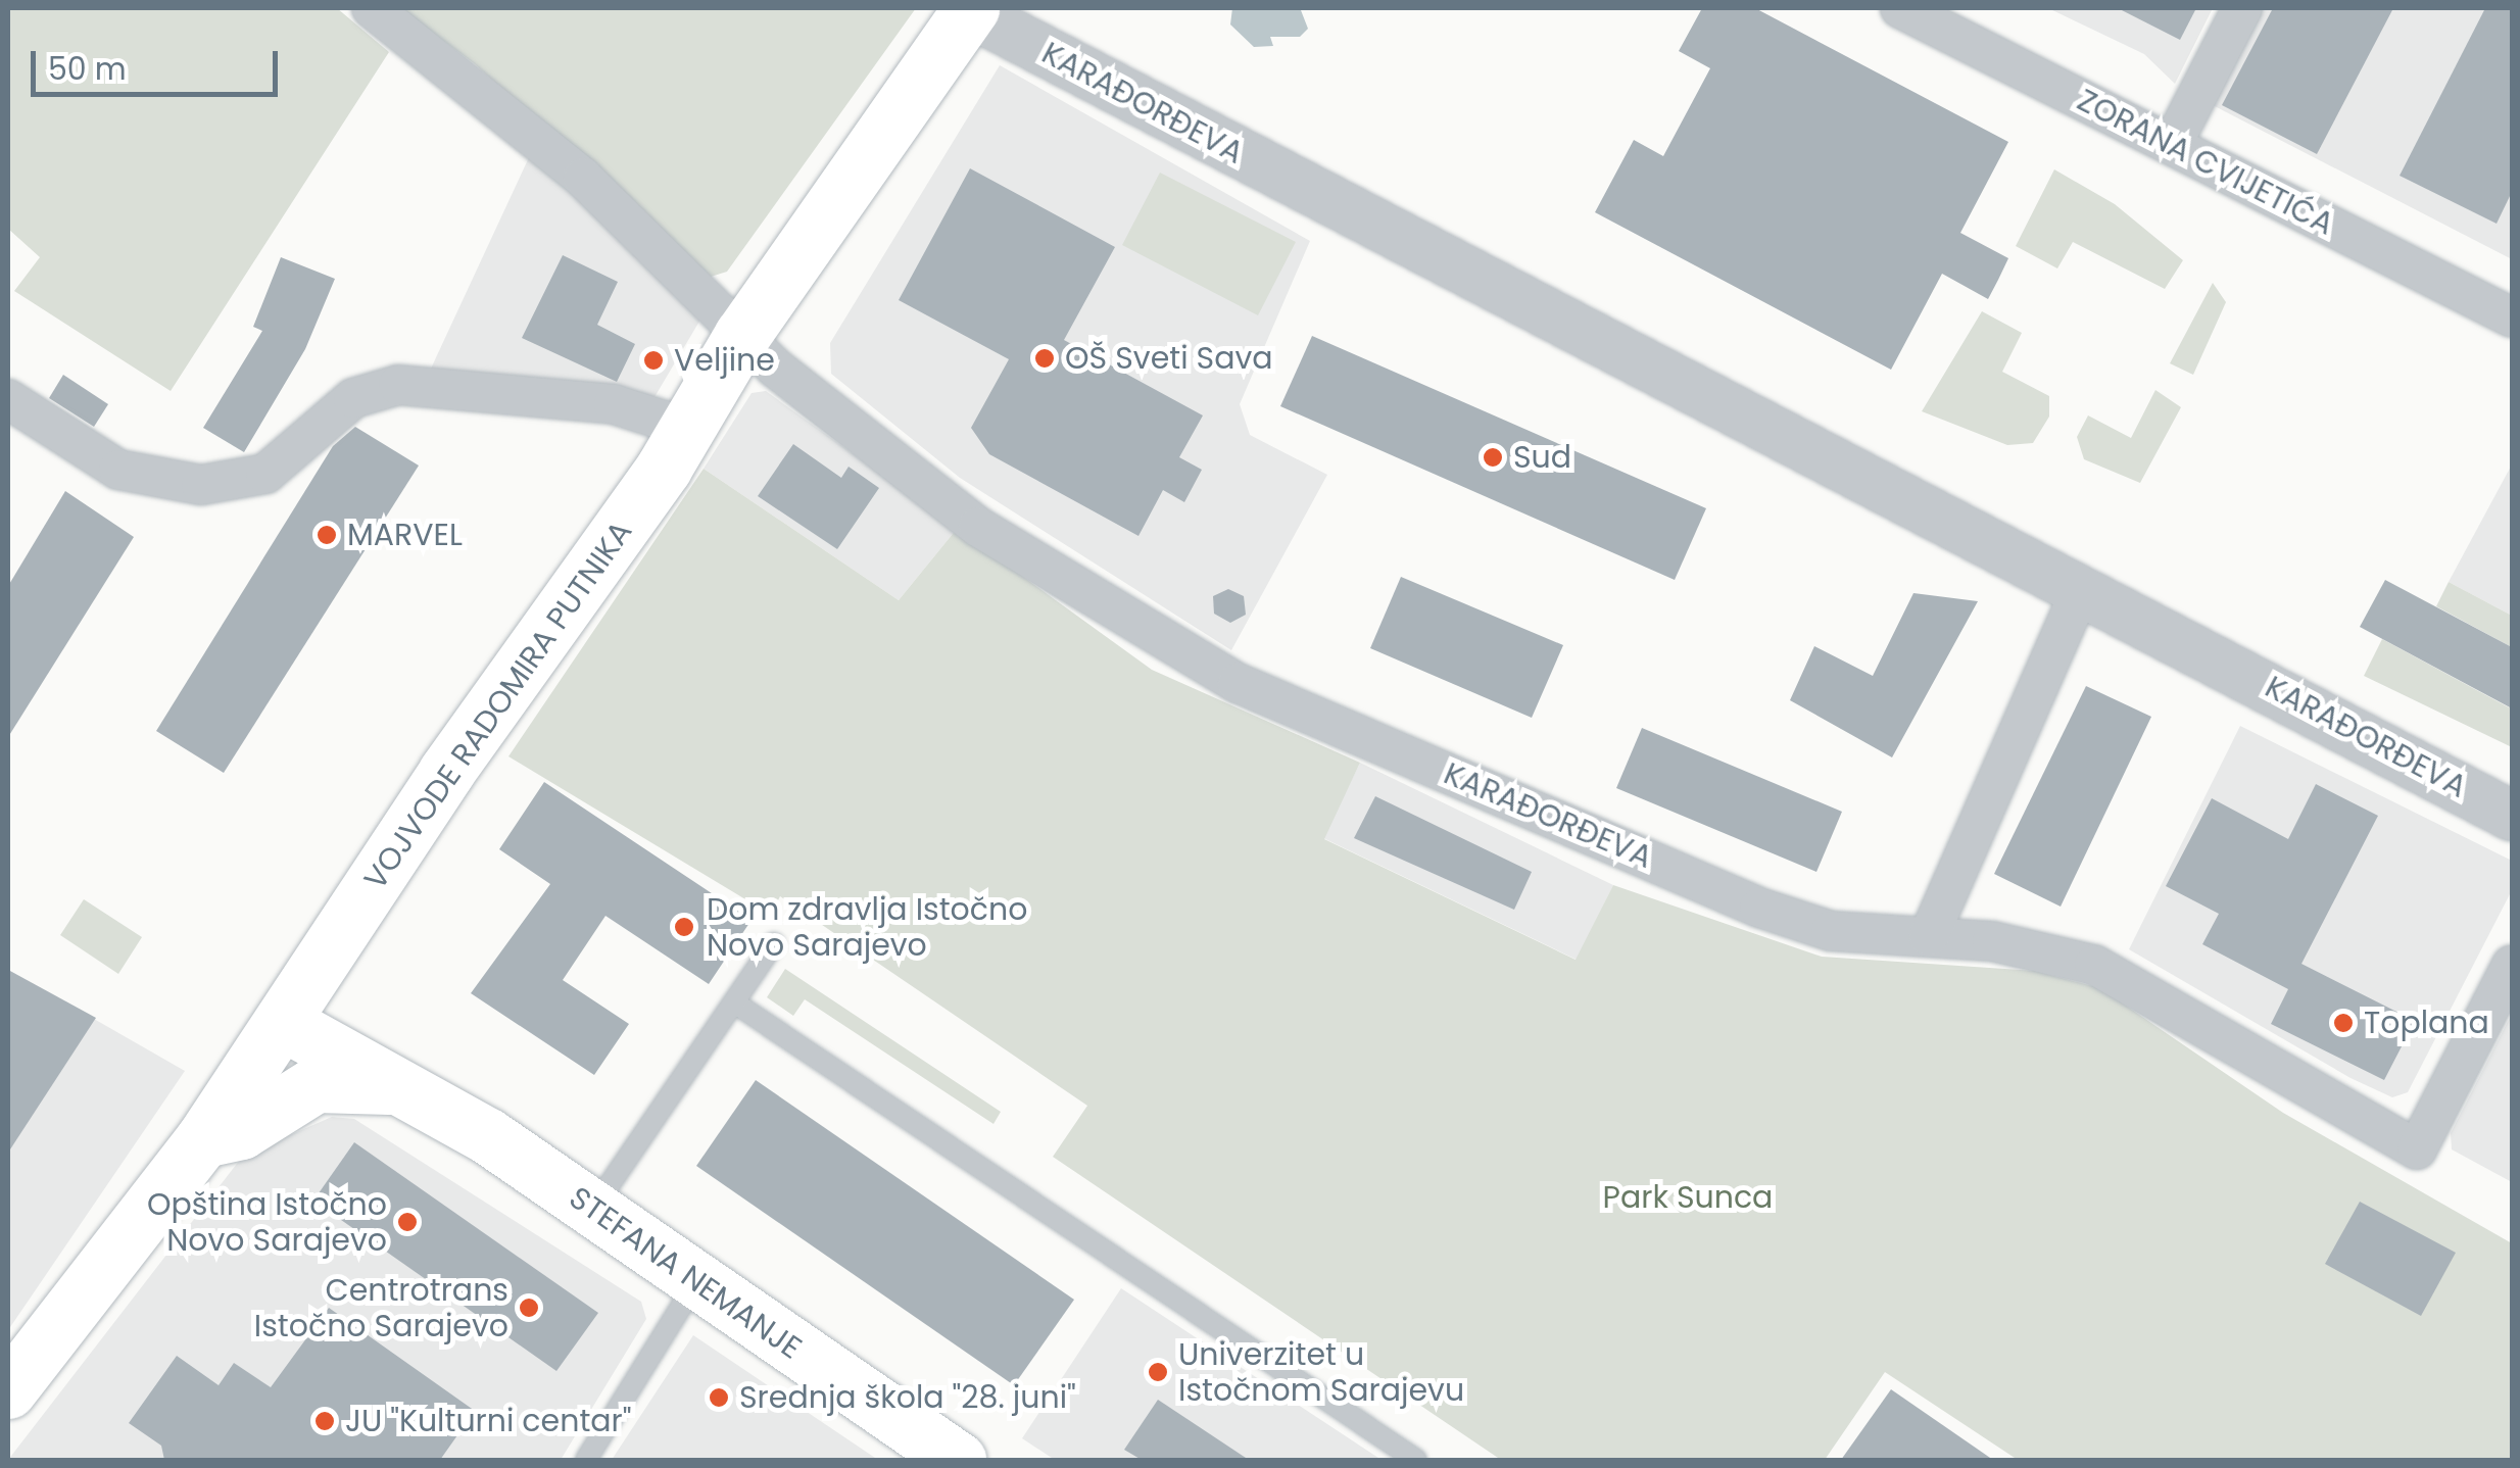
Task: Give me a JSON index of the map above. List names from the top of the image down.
{
  "streets": {
    "main road": ["VOJVODE RADOMIRA PUTNIKA", "STEFANA NEMANJE"],
    "street": ["KARAĐORĐEVA", "ZORANA CVIJETIĆA"]
  },
  "crossings": [
    ["KARAĐORĐEVA", "VOJVODE RADOMIRA PUTNIKA"],
    ["VOJVODE RADOMIRA PUTNIKA", "STEFANA NEMANJE"]
  ],
  "parks": ["Park Sunca"],
  "places": [
    "OŠ Sveti Sava",
    "Veljine",
    "Sud",
    "MARVEL",
    "Dom zdravlja Istočno Novo Sarajevo",
    "Toplana",
    "Opština Istočno Novo Sarajevo",
    "Centrotrans Istočno Sarajevo",
    "Univerzitet u Istočnom Sarajevu",
    "Srednja škola \"28. juni\"",
    "JU \"Kulturni centar\""
  ],
  "scale_bar": "50 m"
}
